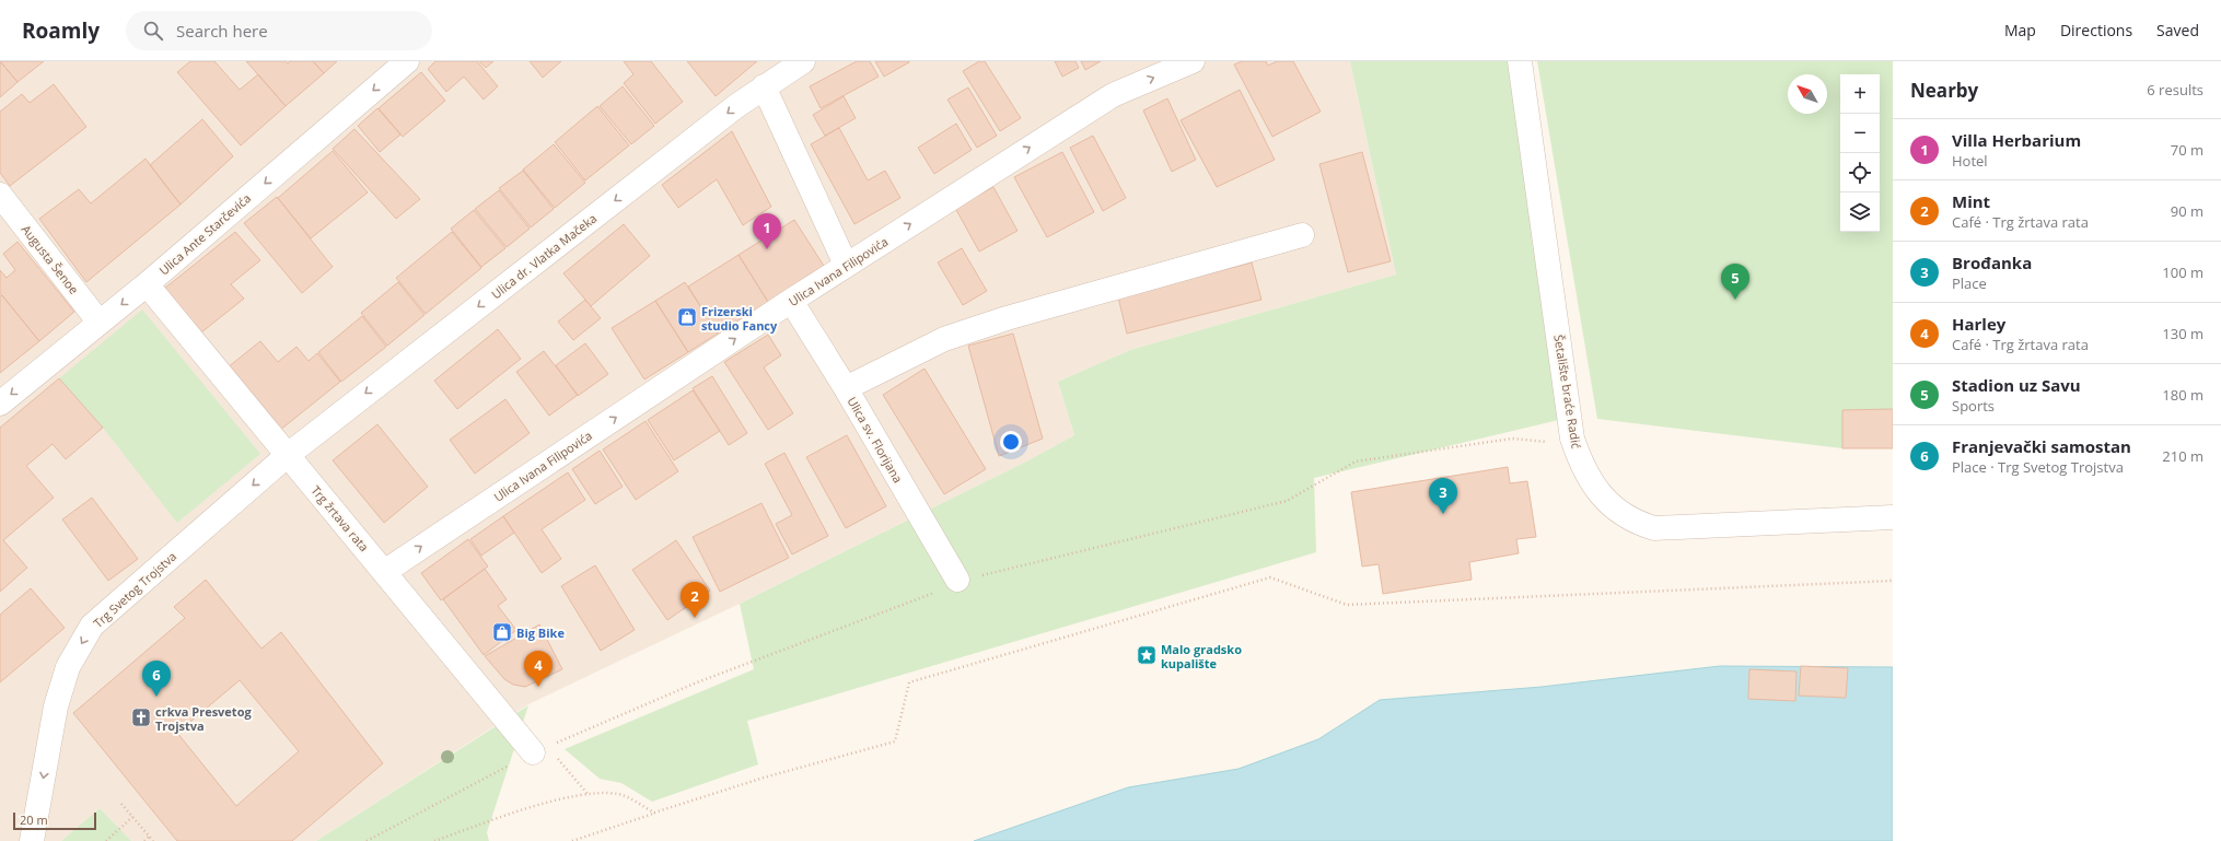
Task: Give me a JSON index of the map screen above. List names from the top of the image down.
{
  "streets": {
    "street": [
      "Ulica Ante Starčevića",
      "Ulica dr. Vlatka Mačeka",
      "Augusta Šenoe",
      "Ulica Ivana Filipovića",
      "Šetalište braće Radić",
      "Ulica sv. Florijana",
      "Trg žrtava rata",
      "Trg Svetog Trojstva"
    ]
  },
  "crossings": [
    ["Ulica Ante Starčevića", "Augusta Šenoe"],
    ["Ulica Ante Starčevića", "Trg žrtava rata"],
    ["Ulica dr. Vlatka Mačeka", "Trg žrtava rata"],
    ["Ulica dr. Vlatka Mačeka", "Trg Svetog Trojstva"],
    ["Ulica Ivana Filipovića", "Ulica sv. Florijana"],
    ["Ulica Ivana Filipovića", "Trg žrtava rata"],
    ["Trg žrtava rata", "Trg Svetog Trojstva"]
  ],
  "one_way": ["Ulica Ante Starčevića", "Ulica dr. Vlatka Mačeka", "Trg Svetog Trojstva"],
  "places": {
    "shop": ["Frizerski studio Fancy", "Big Bike"],
    "place": ["Malo gradsko kupalište"],
    "church": ["crkva Presvetog Trojstva"]
  },
  "scale_bar": "20 m",
  "north": "top left",
  "page": {
    "header": "Roamly",
    "search": "Search here",
    "nav": ["Map", "Directions", "Saved"],
    "heading": ["Nearby", "6 results"],
    "map_buttons": ["+", "−"],
    "list": [
      {
        "mark": "1",
        "name": "Villa Herbarium",
        "note": "Hotel",
        "value": "70 m"
      },
      {
        "mark": "2",
        "name": "Mint",
        "note": "Café · Trg žrtava rata",
        "value": "90 m"
      },
      {
        "mark": "3",
        "name": "Brođanka",
        "note": "Place",
        "value": "100 m"
      },
      {
        "mark": "4",
        "name": "Harley",
        "note": "Café · Trg žrtava rata",
        "value": "130 m"
      },
      {
        "mark": "5",
        "name": "Stadion uz Savu",
        "note": "Sports",
        "value": "180 m"
      },
      {
        "mark": "6",
        "name": "Franjevački samostan",
        "note": "Place · Trg Svetog Trojstva",
        "value": "210 m"
      }
    ],
    "pins": [
      "1",
      "5",
      "3",
      "2",
      "4",
      "6"
    ],
    "scale": "20 m"
  }
}
